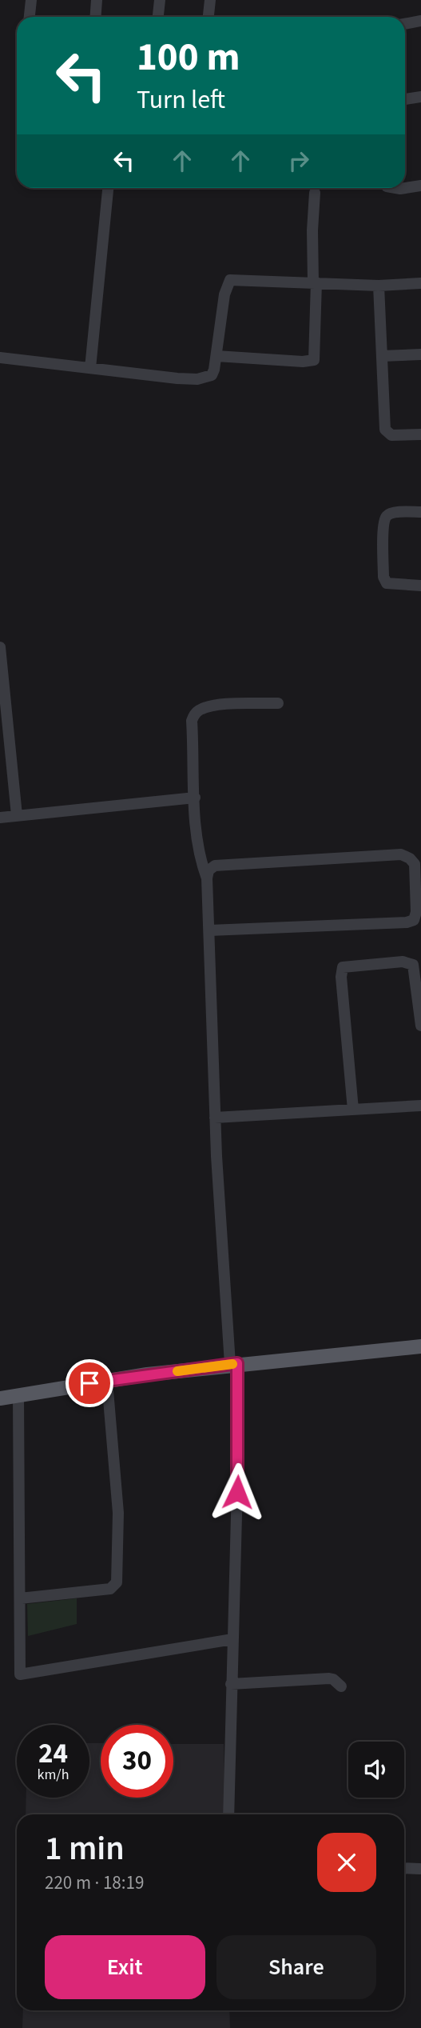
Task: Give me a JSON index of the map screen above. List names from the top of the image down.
{
  "page": {
    "turn": ["100 m", "Turn left"],
    "speed": "24 km/h",
    "limit": "30",
    "heading": ["1 min", "220 m · 18:19"],
    "buttons": ["Exit", "Share"]
  }
}
